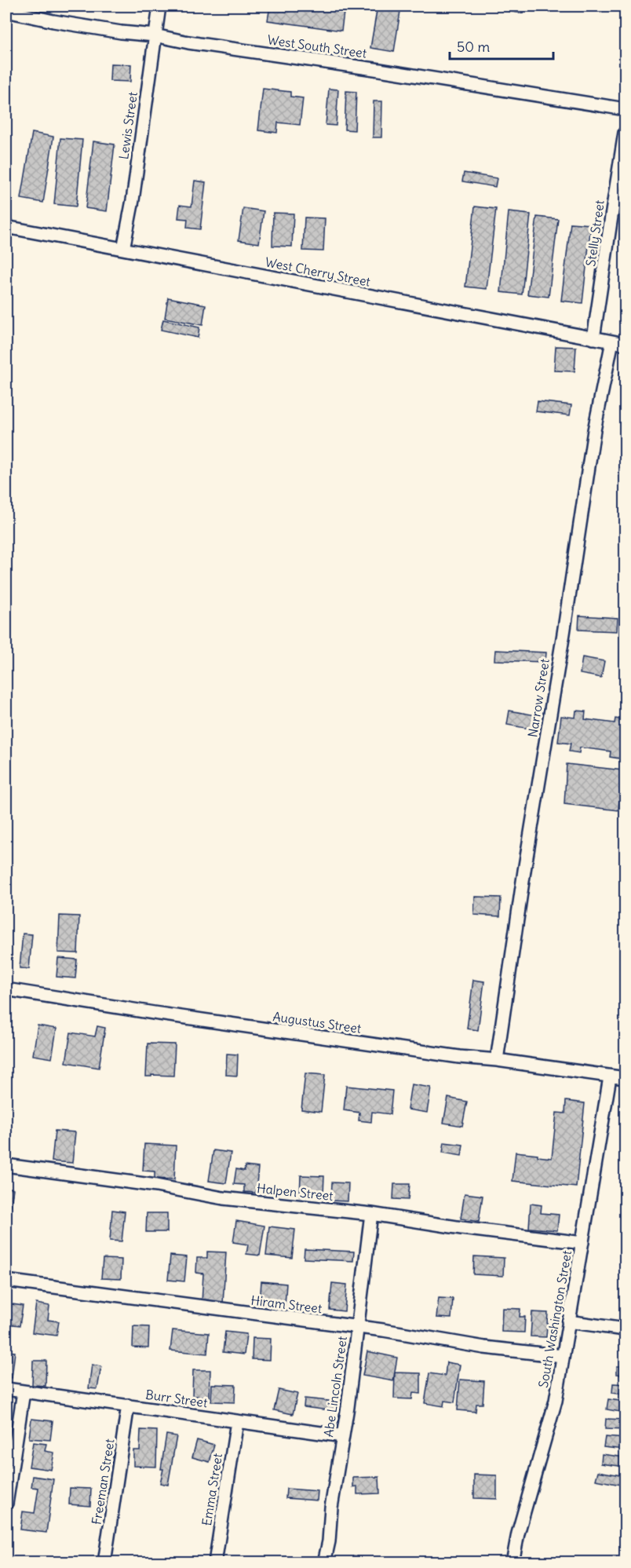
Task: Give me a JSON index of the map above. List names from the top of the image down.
{
  "streets": {
    "street": [
      "West South Street",
      "Lewis Street",
      "Stelly Street",
      "West Cherry Street",
      "Narrow Street",
      "Augustus Street",
      "Halpen Street",
      "Hiram Street",
      "South Washington Street",
      "Abe Lincoln Street",
      "Burr Street",
      "Freeman Street",
      "Emma Street"
    ]
  },
  "crossings": [
    ["West South Street", "Lewis Street"],
    ["Lewis Street", "West Cherry Street"],
    ["Stelly Street", "West Cherry Street"],
    ["West Cherry Street", "Narrow Street"],
    ["Narrow Street", "Augustus Street"],
    ["Augustus Street", "South Washington Street"],
    ["Halpen Street", "South Washington Street"],
    ["Halpen Street", "Abe Lincoln Street"],
    ["Hiram Street", "South Washington Street"],
    ["Hiram Street", "Abe Lincoln Street"],
    ["Abe Lincoln Street", "Burr Street"],
    ["Burr Street", "Freeman Street"],
    ["Burr Street", "Emma Street"]
  ],
  "scale_bar": "50 m"
}
